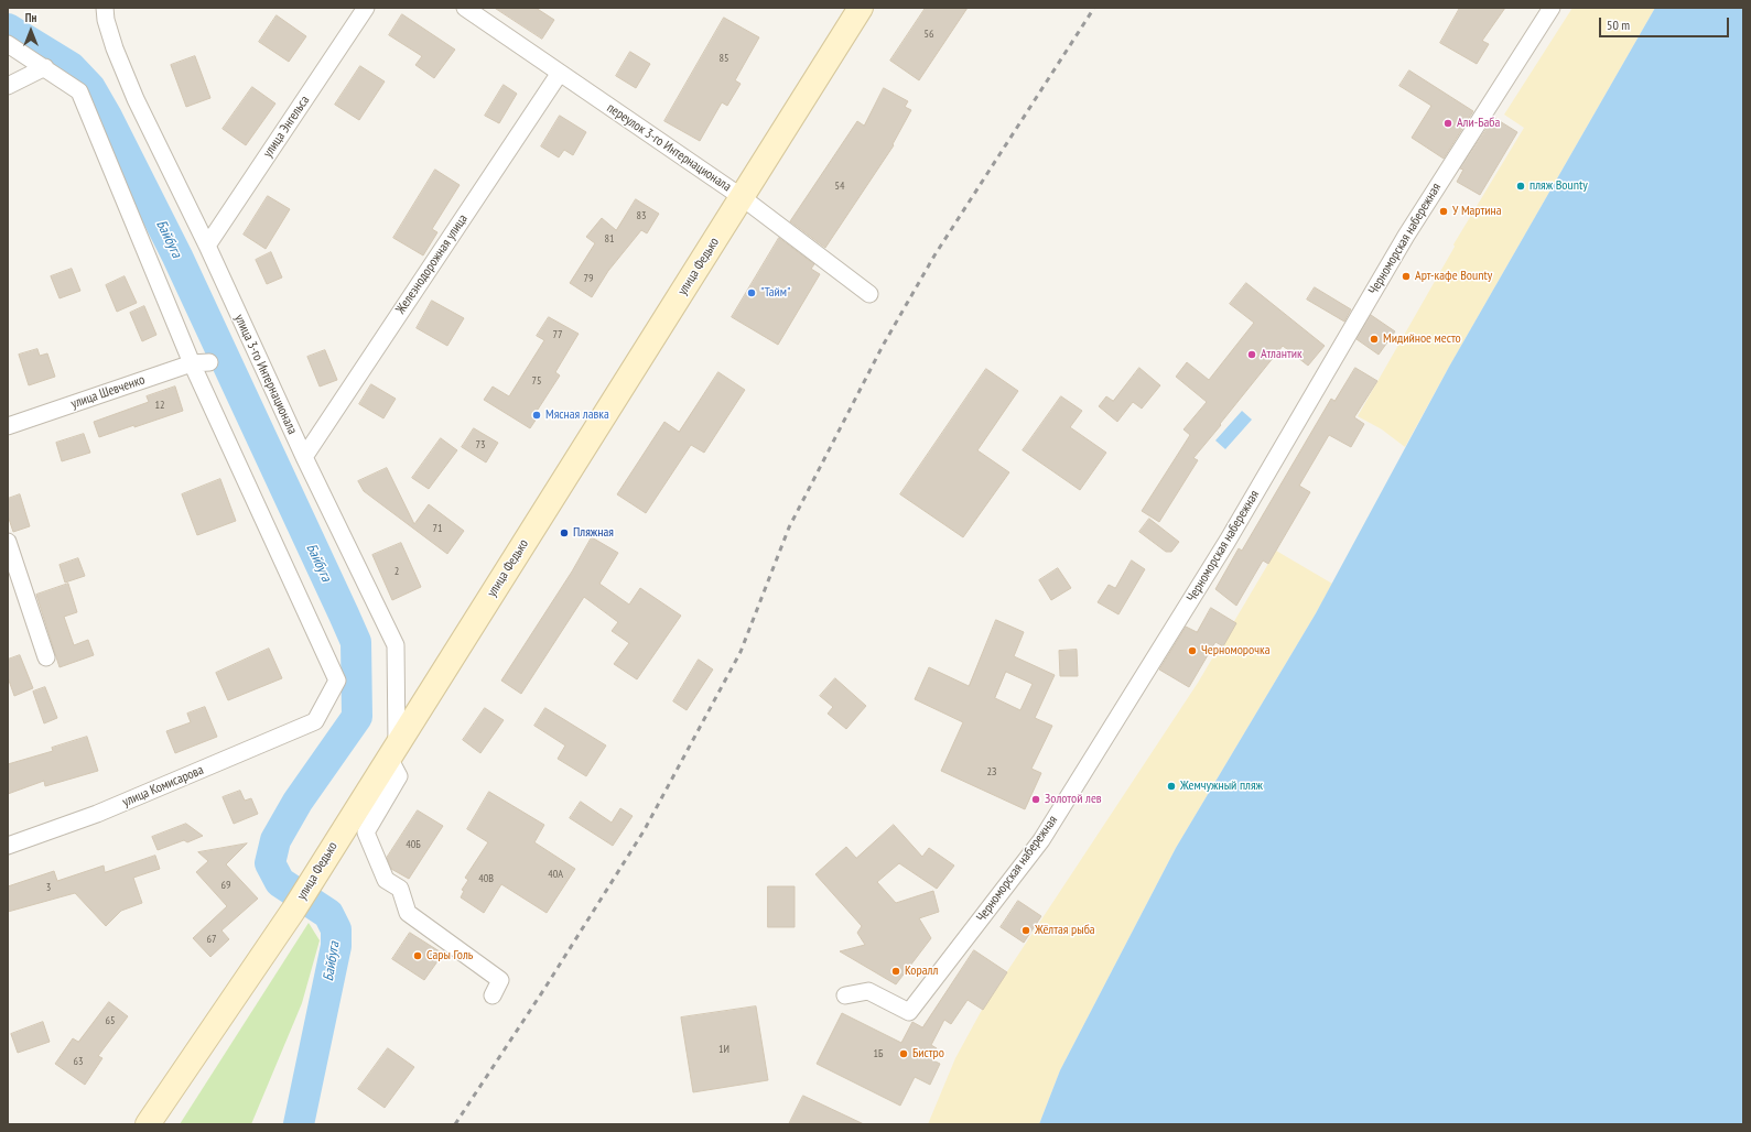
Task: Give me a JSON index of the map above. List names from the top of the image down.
{
  "streets": {
    "main road": ["улица Федько"],
    "street": [
      "улица Энгельса",
      "переулок 3-го Интернационала",
      "Черноморская набережная",
      "Железнодорожная улица",
      "улица 3-го Интернационала",
      "улица Шевченко",
      "улица Комисарова"
    ]
  },
  "crossings": [
    ["улица Энгельса", "улица 3-го Интернационала"],
    ["переулок 3-го Интернационала", "Железнодорожная улица"],
    ["переулок 3-го Интернационала", "улица Федько"],
    ["Железнодорожная улица", "улица 3-го Интернационала"],
    ["улица Федько", "улица 3-го Интернационала"],
    ["улица Шевченко", "улица Комисарова"]
  ],
  "water": ["Байбуга"],
  "places": [
    "Али-Баба",
    "пляж Bounty",
    "У Мартина",
    "Арт-кафе Bounty",
    "\"Тайм\"",
    "Мидийное место",
    "Атлантик",
    "Мясная лавка",
    "Пляжная",
    "Черноморочка",
    "Жемчужный пляж",
    "Золотой лев",
    "Жёлтая рыба",
    "Сары Голь",
    "Коралл",
    "Бистро"
  ],
  "house_numbers": [
    "56",
    "85",
    "54",
    "83",
    "81",
    "79",
    "77",
    "75",
    "12",
    "73",
    "71",
    "2",
    "2З",
    "40Б",
    "40А",
    "40В",
    "69",
    "3",
    "67",
    "65",
    "1И",
    "1Б",
    "63"
  ],
  "scale_bar": "50 m",
  "north": "top"
}
